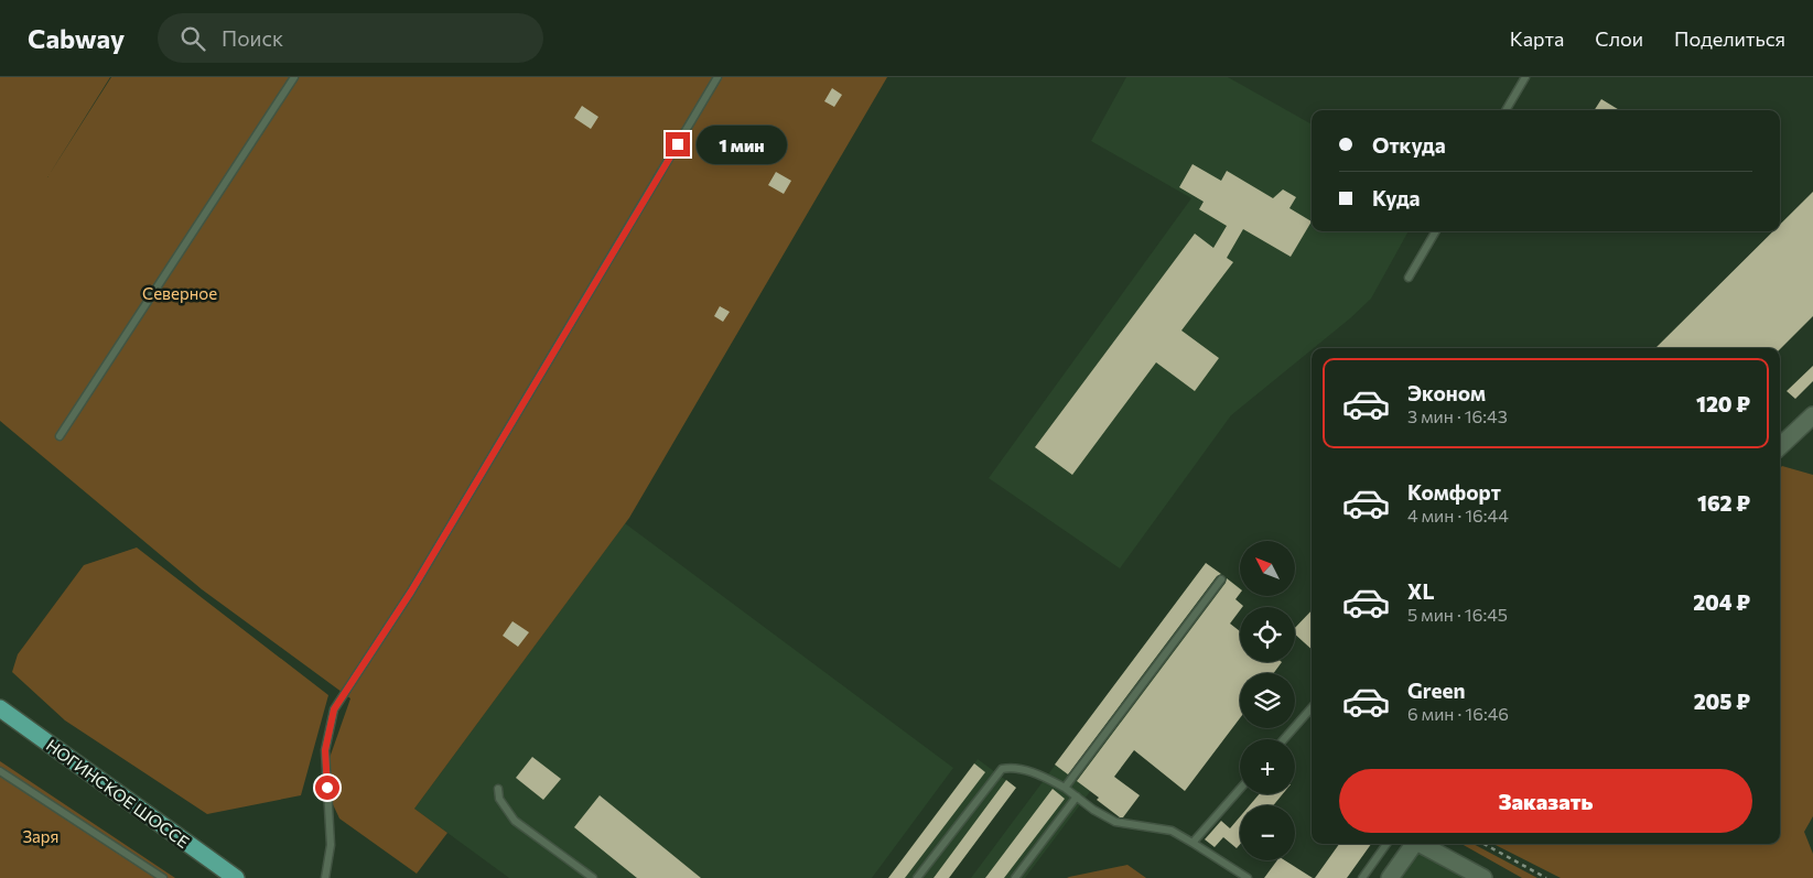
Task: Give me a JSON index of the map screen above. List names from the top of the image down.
{
  "streets": {
    "highway": ["НОГИНСКОЕ ШОССЕ"]
  },
  "parks": ["Северное", "Заря"],
  "north": "top left",
  "page": {
    "header": "Cabway",
    "search": "Поиск",
    "nav": ["Карта", "Слои", "Поделиться"],
    "banner": ["Откуда", "Куда"],
    "bubble": "1 мин",
    "list": [
      {
        "name": "Эконом",
        "note": "3 мин · 16:43",
        "value": "120 ₽"
      },
      {
        "name": "Комфорт",
        "note": "4 мин · 16:44",
        "value": "162 ₽"
      },
      {
        "name": "XL",
        "note": "5 мин · 16:45",
        "value": "204 ₽"
      },
      {
        "name": "Green",
        "note": "6 мин · 16:46",
        "value": "205 ₽"
      }
    ],
    "map_buttons": ["+", "−"],
    "buttons": "Заказать"
  }
}
